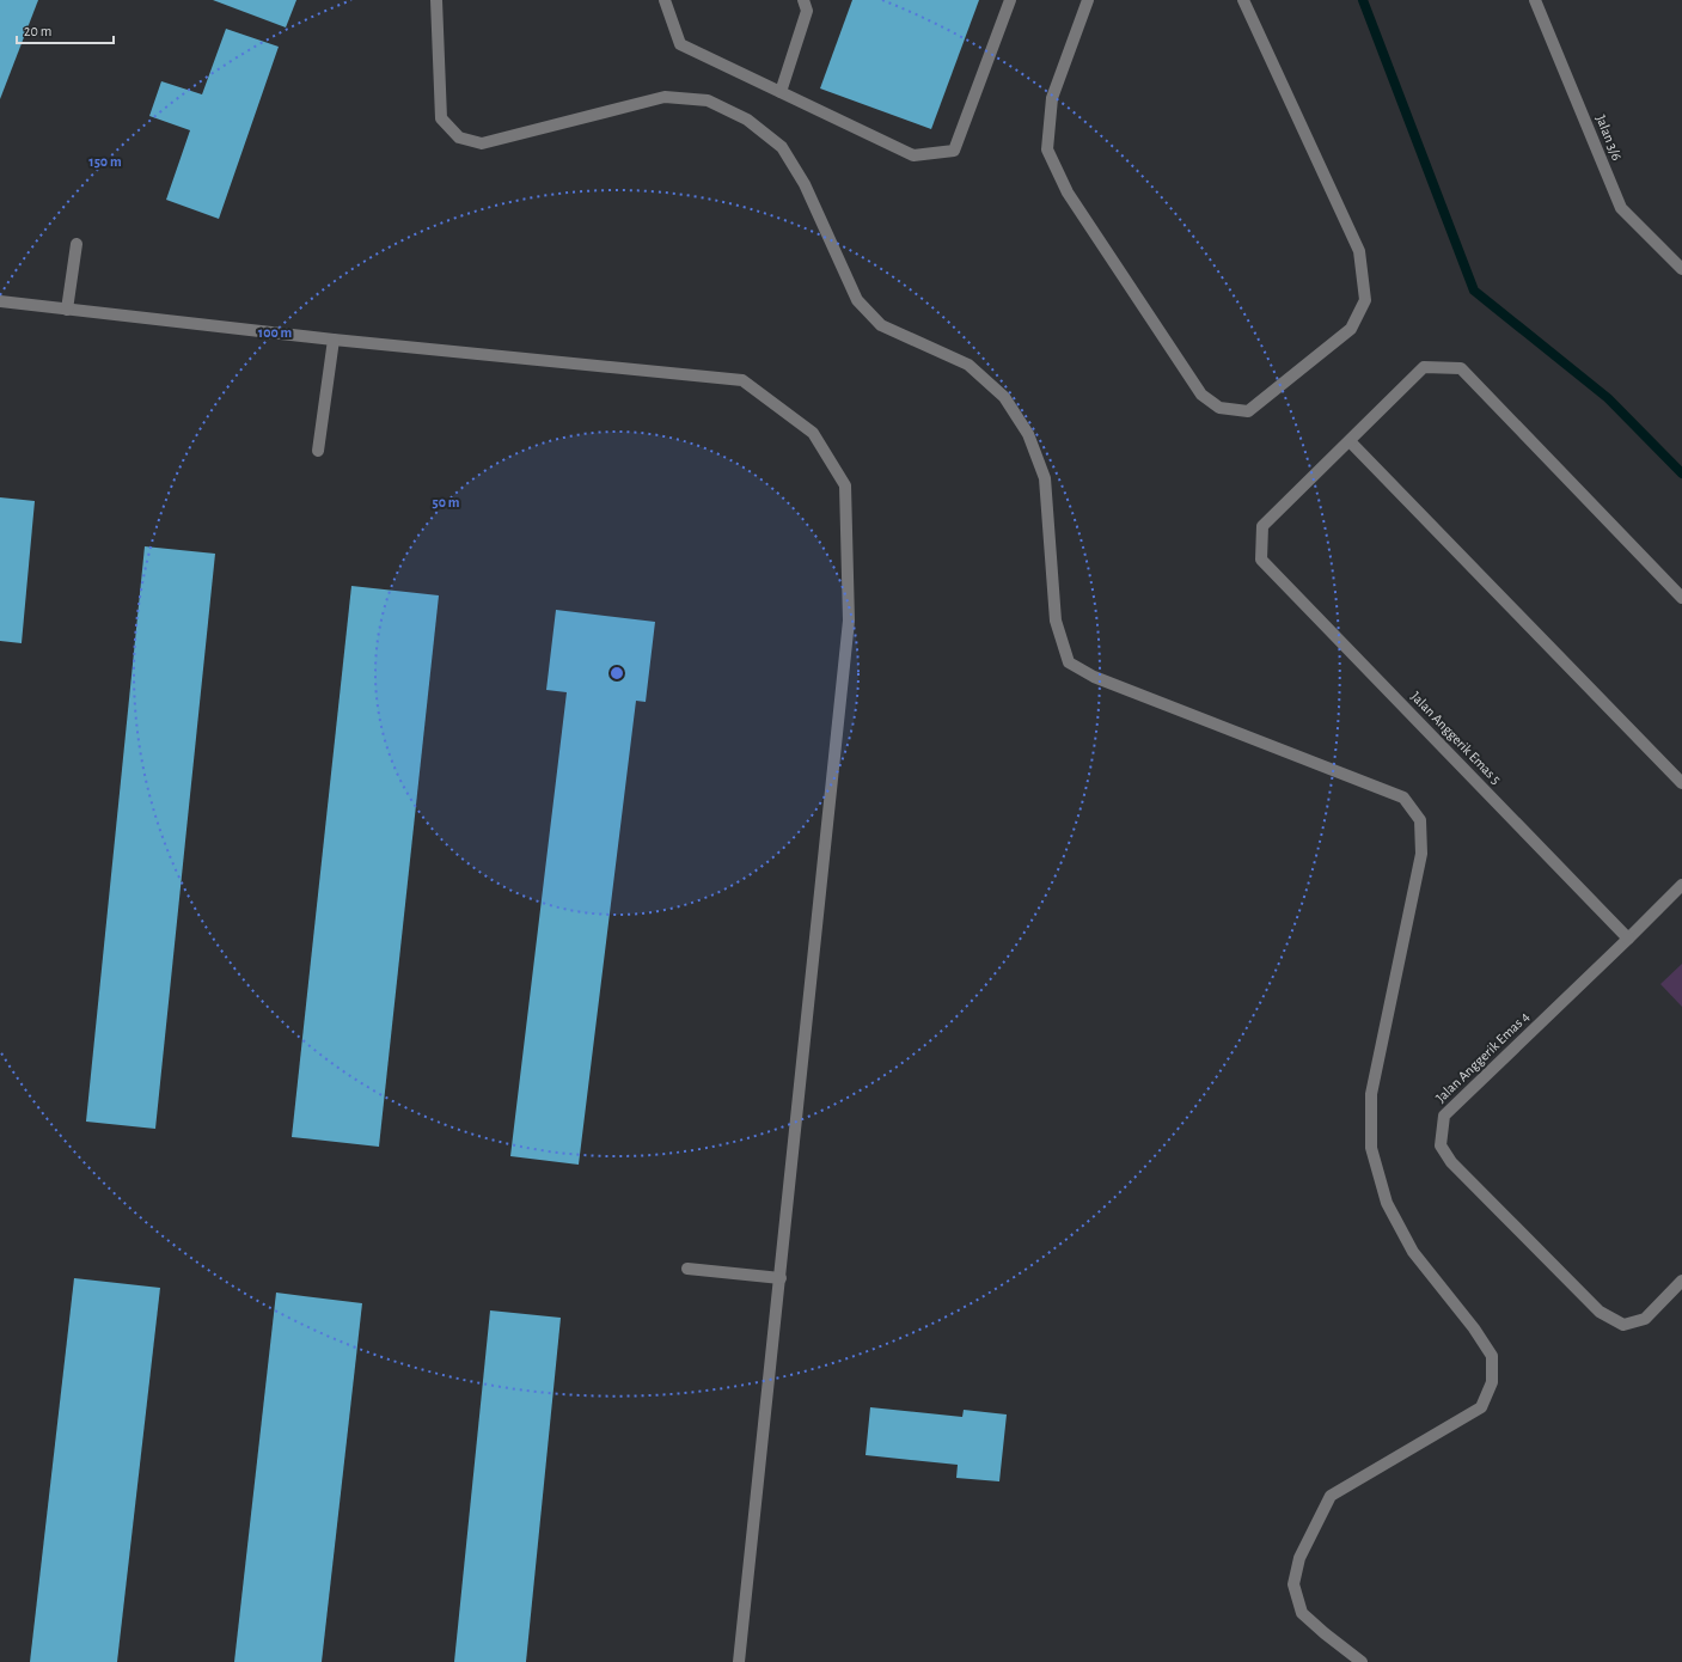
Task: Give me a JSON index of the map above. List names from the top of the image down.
{
  "streets": {
    "street": ["Jalan 3/6", "Jalan Anggerik Emas 5", "Jalan Anggerik Emas 4"]
  },
  "crossings": [
    ["Jalan Anggerik Emas 5", "Jalan Anggerik Emas 4"]
  ],
  "scale_bar": "20 m",
  "rings": ["150 m", "100 m", "50 m"]
}
